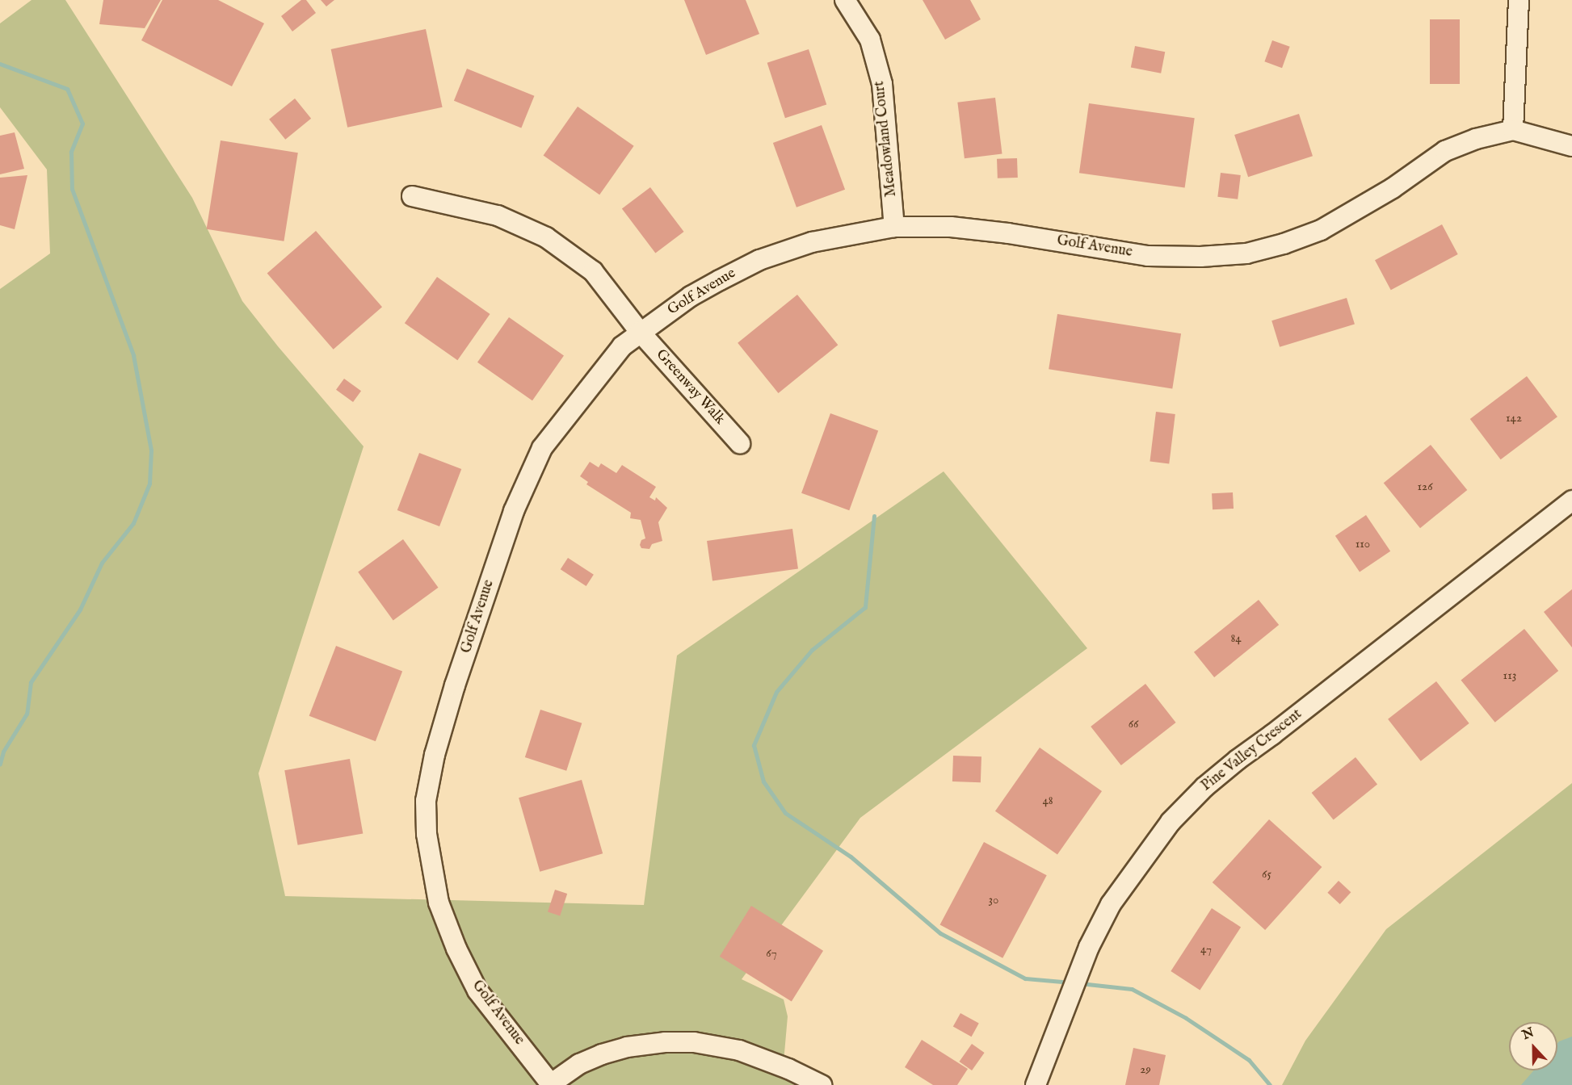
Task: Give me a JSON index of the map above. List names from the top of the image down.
{
  "streets": {
    "street": [
      "Meadowland Court",
      "Golf Avenue",
      "Greenway Walk",
      "Pine Valley Crescent"
    ]
  },
  "crossings": [
    ["Meadowland Court", "Golf Avenue"],
    ["Golf Avenue", "Greenway Walk"]
  ],
  "house_numbers": [
    "142",
    "126",
    "110",
    "84",
    "113",
    "66",
    "48",
    "65",
    "30",
    "47",
    "67",
    "29"
  ],
  "north": "top"
}
